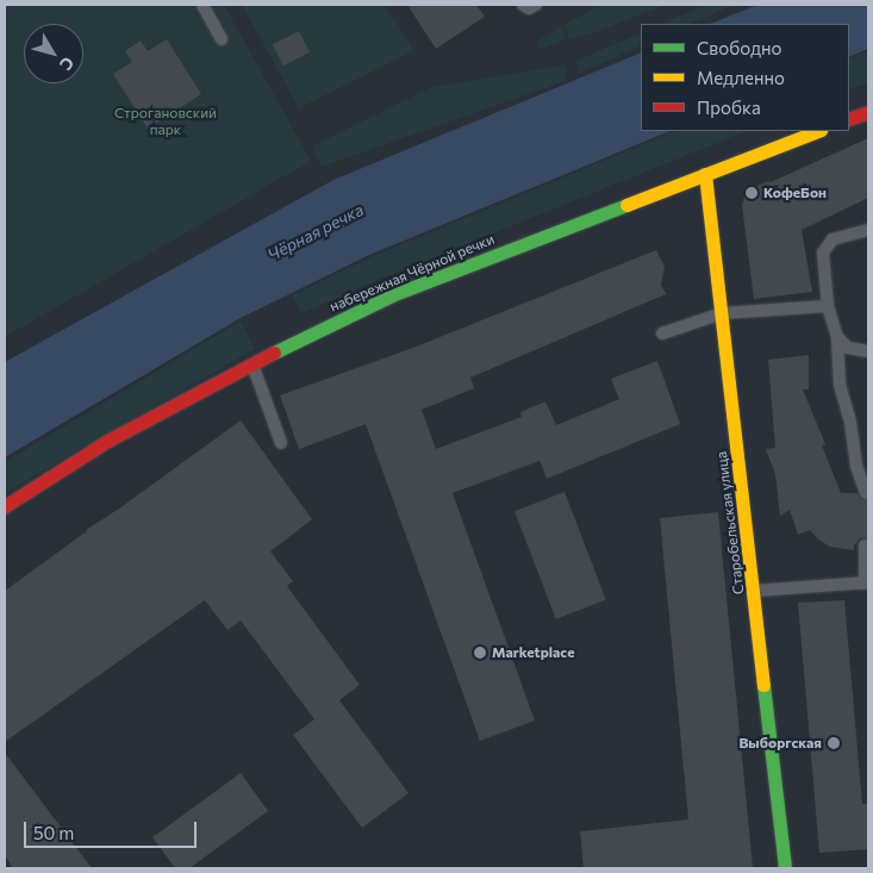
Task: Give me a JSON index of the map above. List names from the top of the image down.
{
  "streets": {
    "street": ["набережная Чёрной речки", "Старобельская улица"]
  },
  "crossings": [
    ["набережная Чёрной речки", "Старобельская улица"]
  ],
  "water": ["Чёрная речка"],
  "parks": ["Строгановский парк"],
  "places": ["КофеБон", "Marketplace", "Выборгская"],
  "legend": ["Свободно", "Медленно", "Пробка"],
  "scale_bar": "50 m",
  "north": "bottom right"
}
